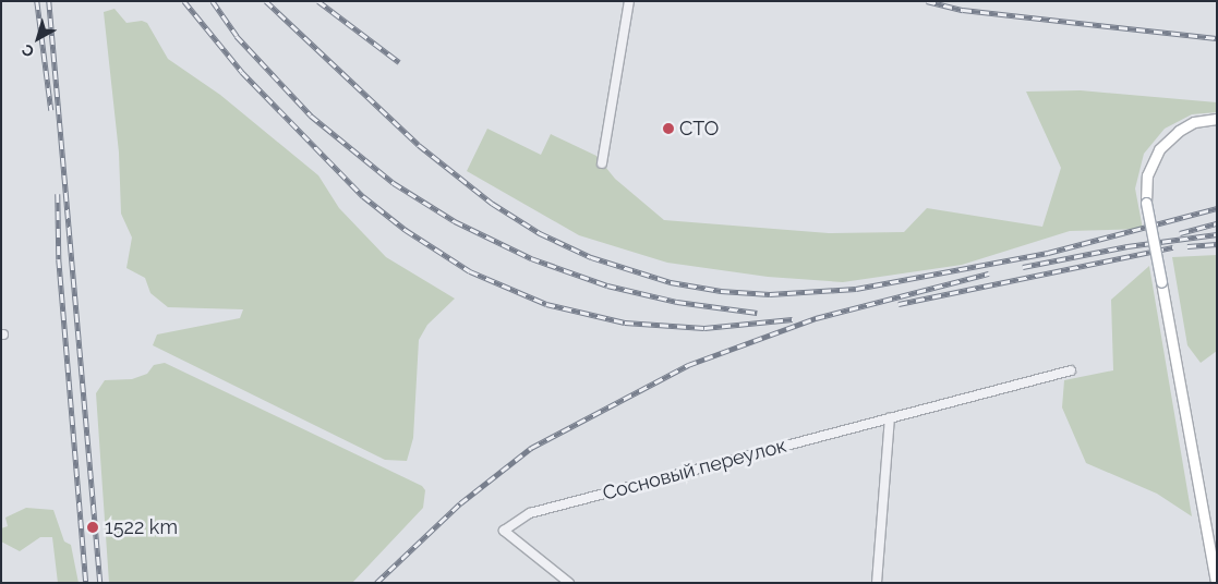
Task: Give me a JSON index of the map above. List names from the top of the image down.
{
  "streets": {
    "street": ["Сосновый переулок"]
  },
  "places": ["СТО", "1522 km"],
  "north": "bottom left"
}
